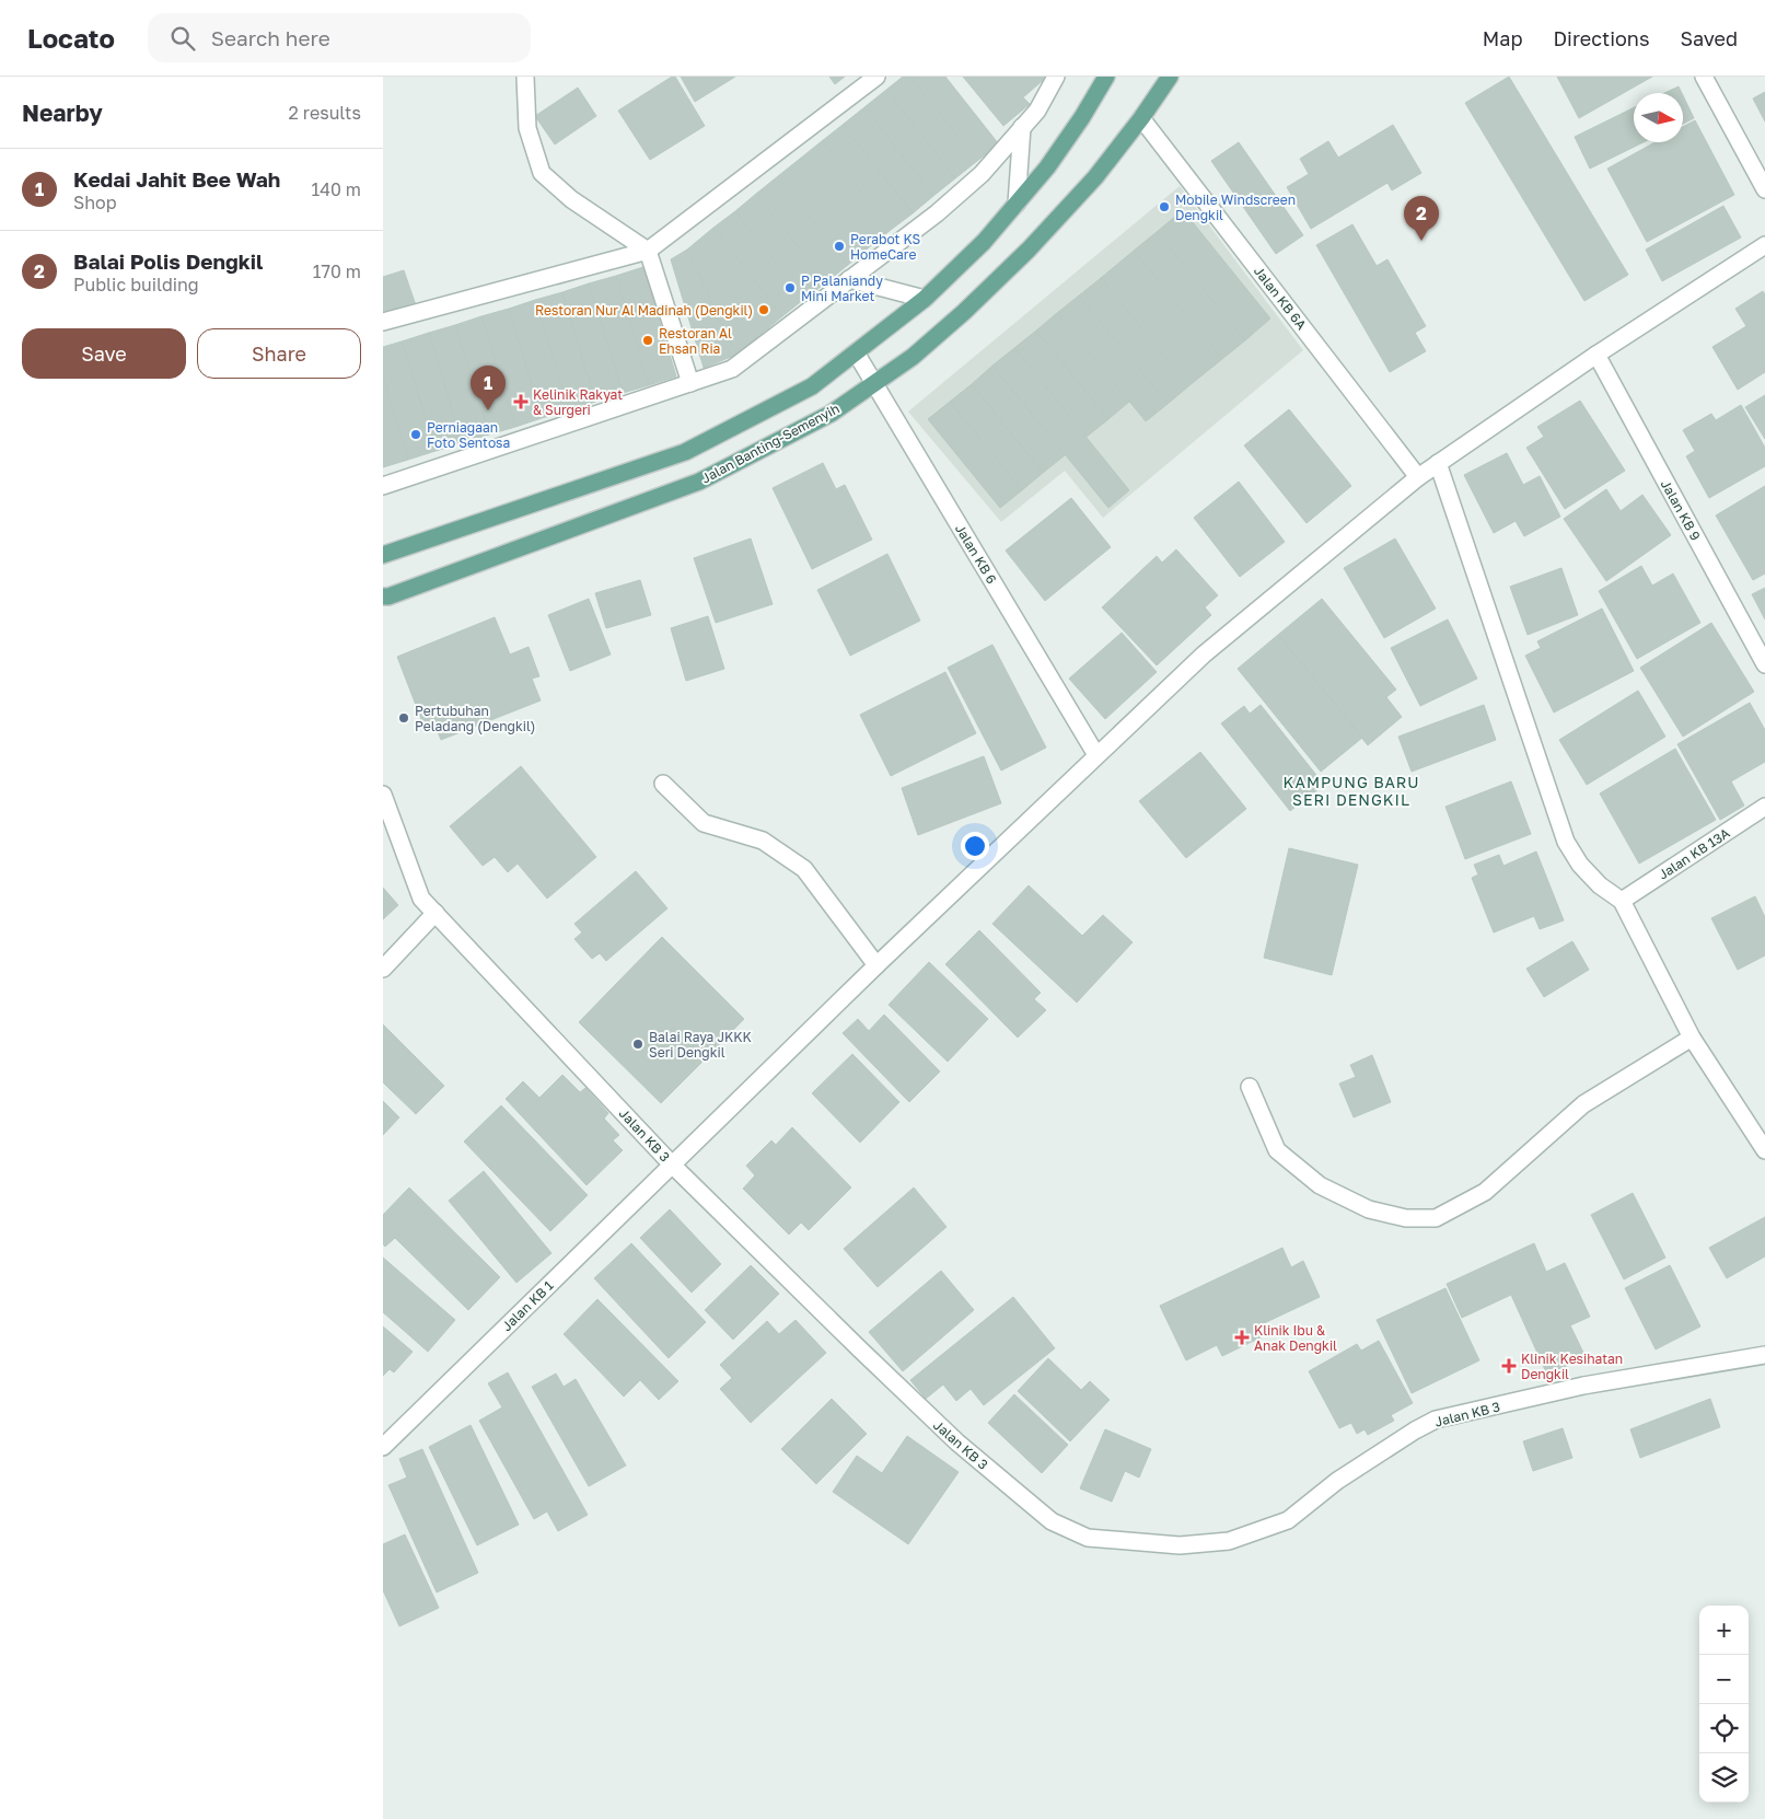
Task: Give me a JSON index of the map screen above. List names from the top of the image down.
{
  "streets": {
    "main road": ["Jalan Banting-Semenyih"],
    "street": [
      "Jalan KB 6A",
      "Jalan KB 9",
      "Jalan KB 6",
      "Jalan KB 13A",
      "Jalan KB 3",
      "Jalan KB 1"
    ]
  },
  "crossings": [
    ["Jalan KB 6A", "Jalan Banting-Semenyih"],
    ["Jalan KB 6A", "Jalan KB 1"],
    ["Jalan Banting-Semenyih", "Jalan KB 6"],
    ["Jalan KB 9", "Jalan KB 1"],
    ["Jalan KB 6", "Jalan KB 1"],
    ["Jalan KB 3", "Jalan KB 1"]
  ],
  "districts": ["KAMPUNG BARU SERI DENGKIL"],
  "places": {
    "other": [
      "Mobile Windscreen Dengkil",
      "Perabot KS HomeCare",
      "P Palaniandy Mini Market",
      "Restoran Nur Al Madinah (Dengkil)",
      "Restoran Al Ehsan Ria",
      "Perniagaan Foto Sentosa",
      "Pertubuhan Peladang (Dengkil)",
      "Balai Raya JKKK Seri Dengkil"
    ],
    "health": ["Kelinik Rakyat & Surgeri", "Klinik Ibu & Anak Dengkil", "Klinik Kesihatan Dengkil"]
  },
  "north": "right",
  "page": {
    "header": "Locato",
    "search": "Search here",
    "nav": ["Map", "Directions", "Saved"],
    "heading": ["Nearby", "2 results"],
    "list": [
      {
        "mark": "1",
        "name": "Kedai Jahit Bee Wah",
        "note": "Shop",
        "value": "140 m"
      },
      {
        "mark": "2",
        "name": "Balai Polis Dengkil",
        "note": "Public building",
        "value": "170 m"
      }
    ],
    "pins": ["2", "1"],
    "buttons": ["Save", "Share"],
    "map_buttons": ["+", "−"]
  }
}
